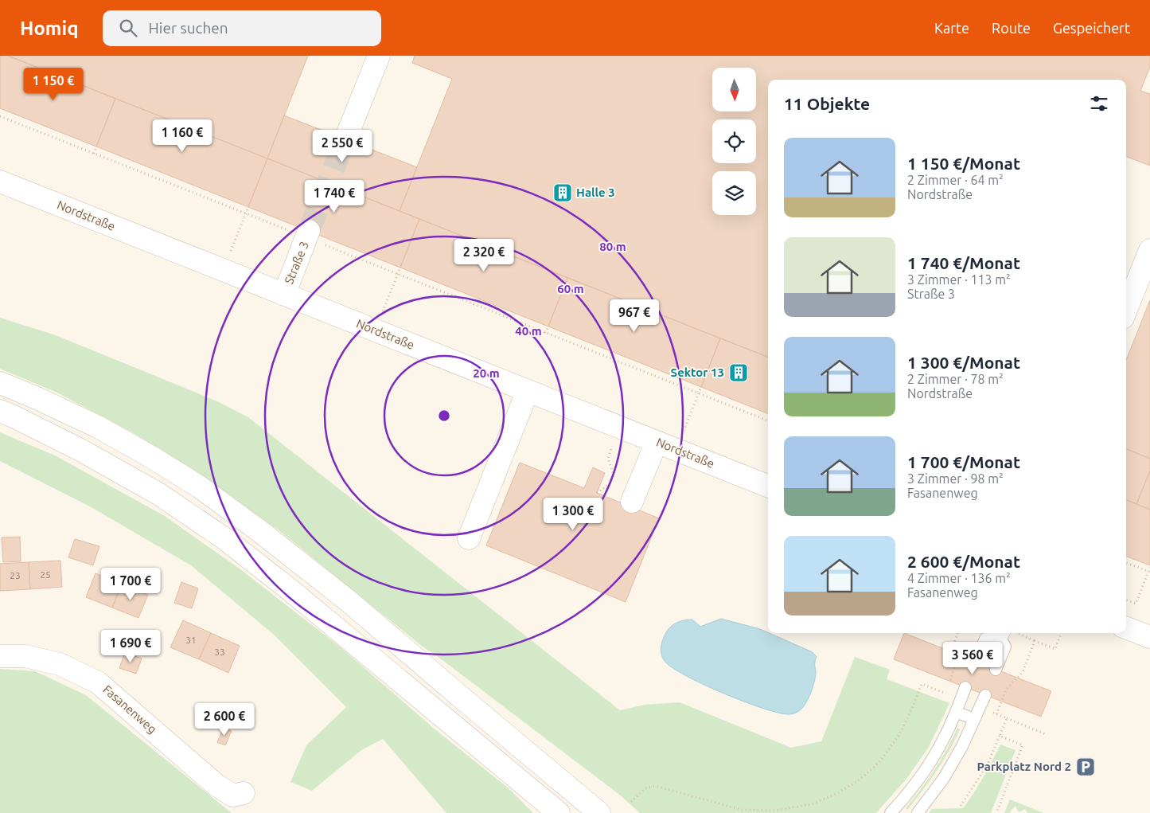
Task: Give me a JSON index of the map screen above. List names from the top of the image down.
{
  "streets": {
    "street": ["Nordstraße", "Straße 3", "Fasanenweg"]
  },
  "crossings": [
    ["Nordstraße", "Straße 3"]
  ],
  "places": {
    "building": ["Halle 3", "Sektor 13"],
    "parking": ["Parkplatz Nord 2"]
  },
  "house_numbers": [
    "25",
    "23",
    "31",
    "33"
  ],
  "north": "bottom",
  "page": {
    "header": "Homiq",
    "search": "Hier suchen",
    "nav": ["Karte", "Route", "Gespeichert"],
    "price": [
      "1 150 €",
      "1 160 €",
      "2 550 €",
      "1 740 €",
      "2 320 €",
      "967 €",
      "1 300 €",
      "1 700 €",
      "1 690 €",
      "3 560 €",
      "2 600 €"
    ],
    "heading": "11 Objekte",
    "list": [
      {
        "name": "1 150 €/Monat",
        "note": "2 Zimmer · 64 m² · Nordstraße"
      },
      {
        "name": "1 740 €/Monat",
        "note": "3 Zimmer · 113 m² · Straße 3"
      },
      {
        "name": "1 300 €/Monat",
        "note": "2 Zimmer · 78 m² · Nordstraße"
      },
      {
        "name": "1 700 €/Monat",
        "note": "3 Zimmer · 98 m² · Fasanenweg"
      },
      {
        "name": "2 600 €/Monat",
        "note": "4 Zimmer · 136 m² · Fasanenweg"
      }
    ]
  },
  "rings": [
    "80 m",
    "60 m",
    "40 m",
    "20 m"
  ]
}
